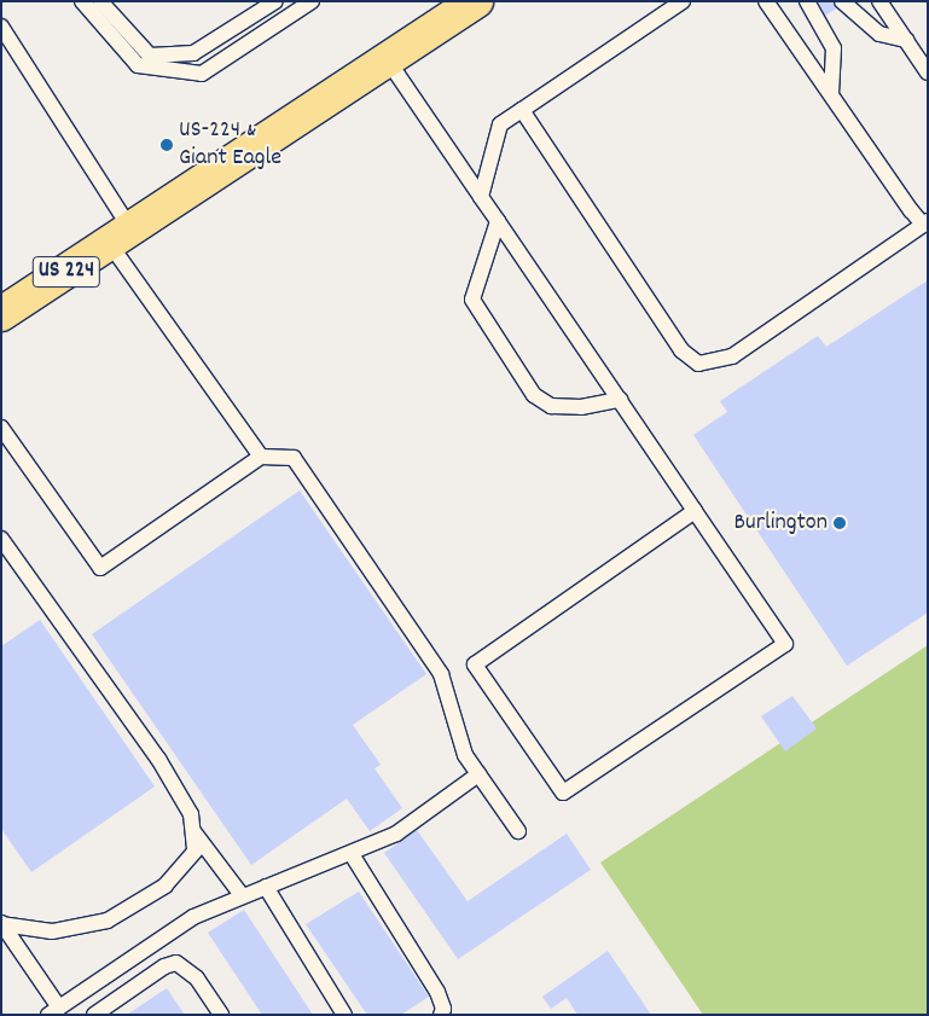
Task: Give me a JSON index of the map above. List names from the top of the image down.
{
  "streets": {
    "main road": ["US 224"]
  },
  "places": ["US-224 & Giant Eagle", "Burlington"]
}
